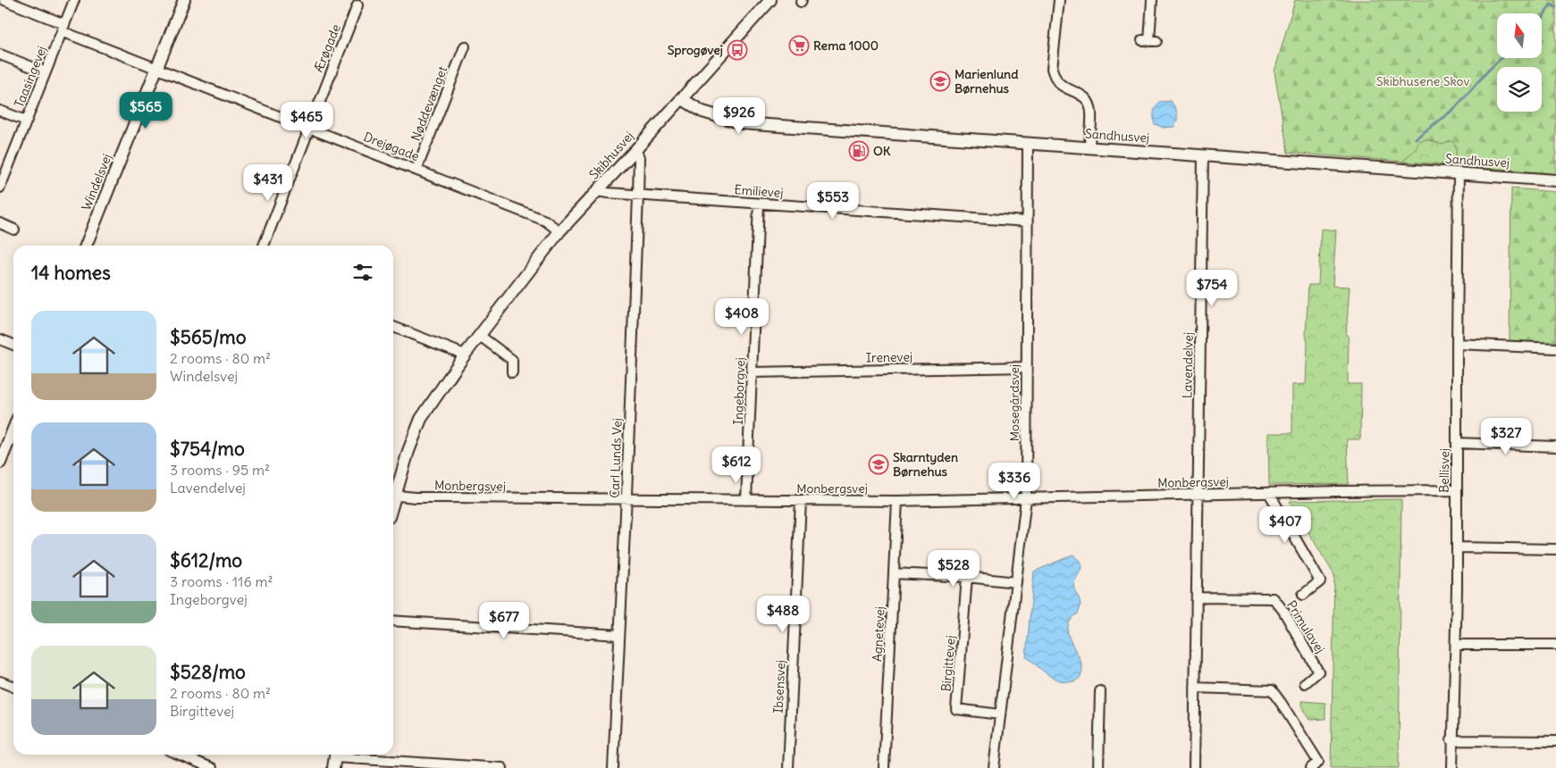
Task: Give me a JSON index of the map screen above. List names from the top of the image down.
{
  "streets": {
    "street": [
      "Ærøgade",
      "Taasingevej",
      "Nøddevænget",
      "Sandhusvej",
      "Drejøgade",
      "Skibhusvej",
      "Windelsvej",
      "Emilievej",
      "Irenevej",
      "Lavendelvej",
      "Ingeborgvej",
      "Mosegårdsvej",
      "Carl Lunds Vej",
      "Bellisvej",
      "Monbergsvej",
      "Primulavej",
      "Agnetevej",
      "Birgittevej",
      "Ibsensvej"
    ]
  },
  "crossings": [
    ["Ærøgade", "Drejøgade"],
    ["Taasingevej", "Drejøgade"],
    ["Nøddevænget", "Drejøgade"],
    ["Sandhusvej", "Skibhusvej"],
    ["Sandhusvej", "Lavendelvej"],
    ["Sandhusvej", "Mosegårdsvej"],
    ["Sandhusvej", "Bellisvej"],
    ["Drejøgade", "Skibhusvej"],
    ["Drejøgade", "Windelsvej"],
    ["Skibhusvej", "Emilievej"],
    ["Skibhusvej", "Carl Lunds Vej"],
    ["Emilievej", "Ingeborgvej"],
    ["Emilievej", "Mosegårdsvej"],
    ["Emilievej", "Carl Lunds Vej"],
    ["Irenevej", "Ingeborgvej"],
    ["Irenevej", "Mosegårdsvej"],
    ["Lavendelvej", "Monbergsvej"],
    ["Ingeborgvej", "Monbergsvej"],
    ["Mosegårdsvej", "Monbergsvej"],
    ["Mosegårdsvej", "Birgittevej"],
    ["Carl Lunds Vej", "Monbergsvej"],
    ["Bellisvej", "Monbergsvej"],
    ["Monbergsvej", "Agnetevej"],
    ["Monbergsvej", "Ibsensvej"]
  ],
  "parks": ["Skibhusene Skov"],
  "places": {
    "supermarket": ["Rema 1000"],
    "bus stop": ["Sprogøvej"],
    "school or university": ["Marienlund Børnehus", "Skarntyden Børnehus"],
    "fuel station": ["OK"]
  },
  "north": "top",
  "page": {
    "price": [
      "$565",
      "$926",
      "$465",
      "$431",
      "$553",
      "$754",
      "$408",
      "$327",
      "$612",
      "$336",
      "$407",
      "$528",
      "$488",
      "$677"
    ],
    "heading": "14 homes",
    "list": [
      {
        "name": "$565/mo",
        "note": "2 rooms · 80 m² · Windelsvej"
      },
      {
        "name": "$754/mo",
        "note": "3 rooms · 95 m² · Lavendelvej"
      },
      {
        "name": "$612/mo",
        "note": "3 rooms · 116 m² · Ingeborgvej"
      },
      {
        "name": "$528/mo",
        "note": "2 rooms · 80 m² · Birgittevej"
      }
    ]
  }
}
